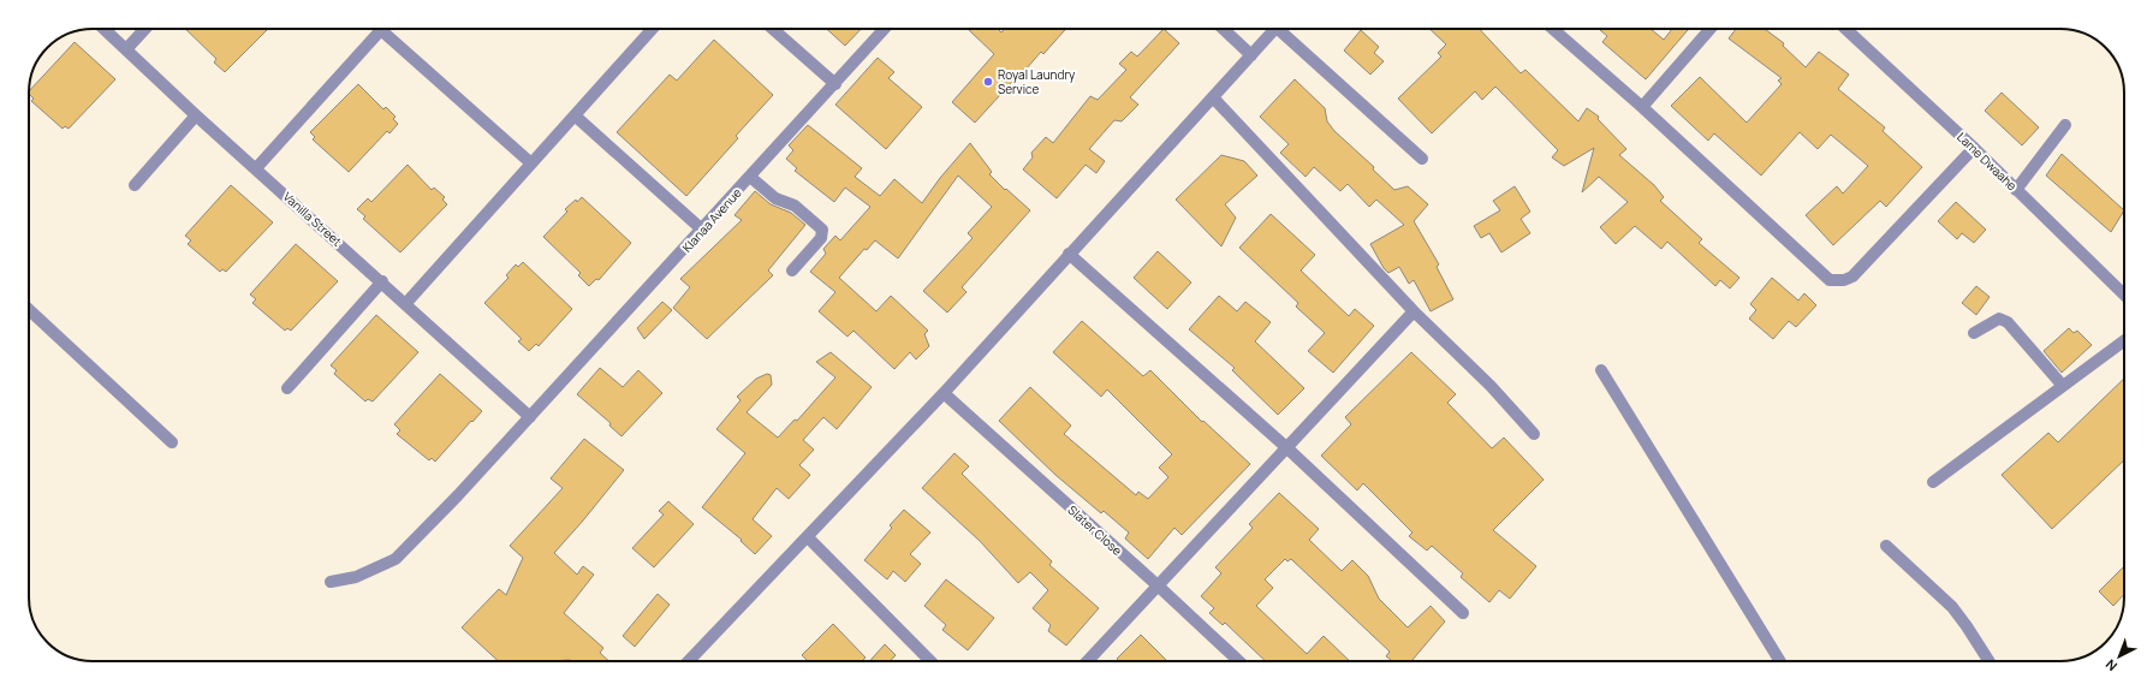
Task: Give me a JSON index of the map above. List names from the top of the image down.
{
  "streets": {
    "street": [
      "Lame Dwaahe",
      "Vanilla Street",
      "Klanaa Avenue",
      "Slater Close"
    ]
  },
  "crossings": [
    ["Vanilla Street", "Klanaa Avenue"]
  ],
  "places": ["Royal Laundry Service"],
  "north": "bottom left"
}
